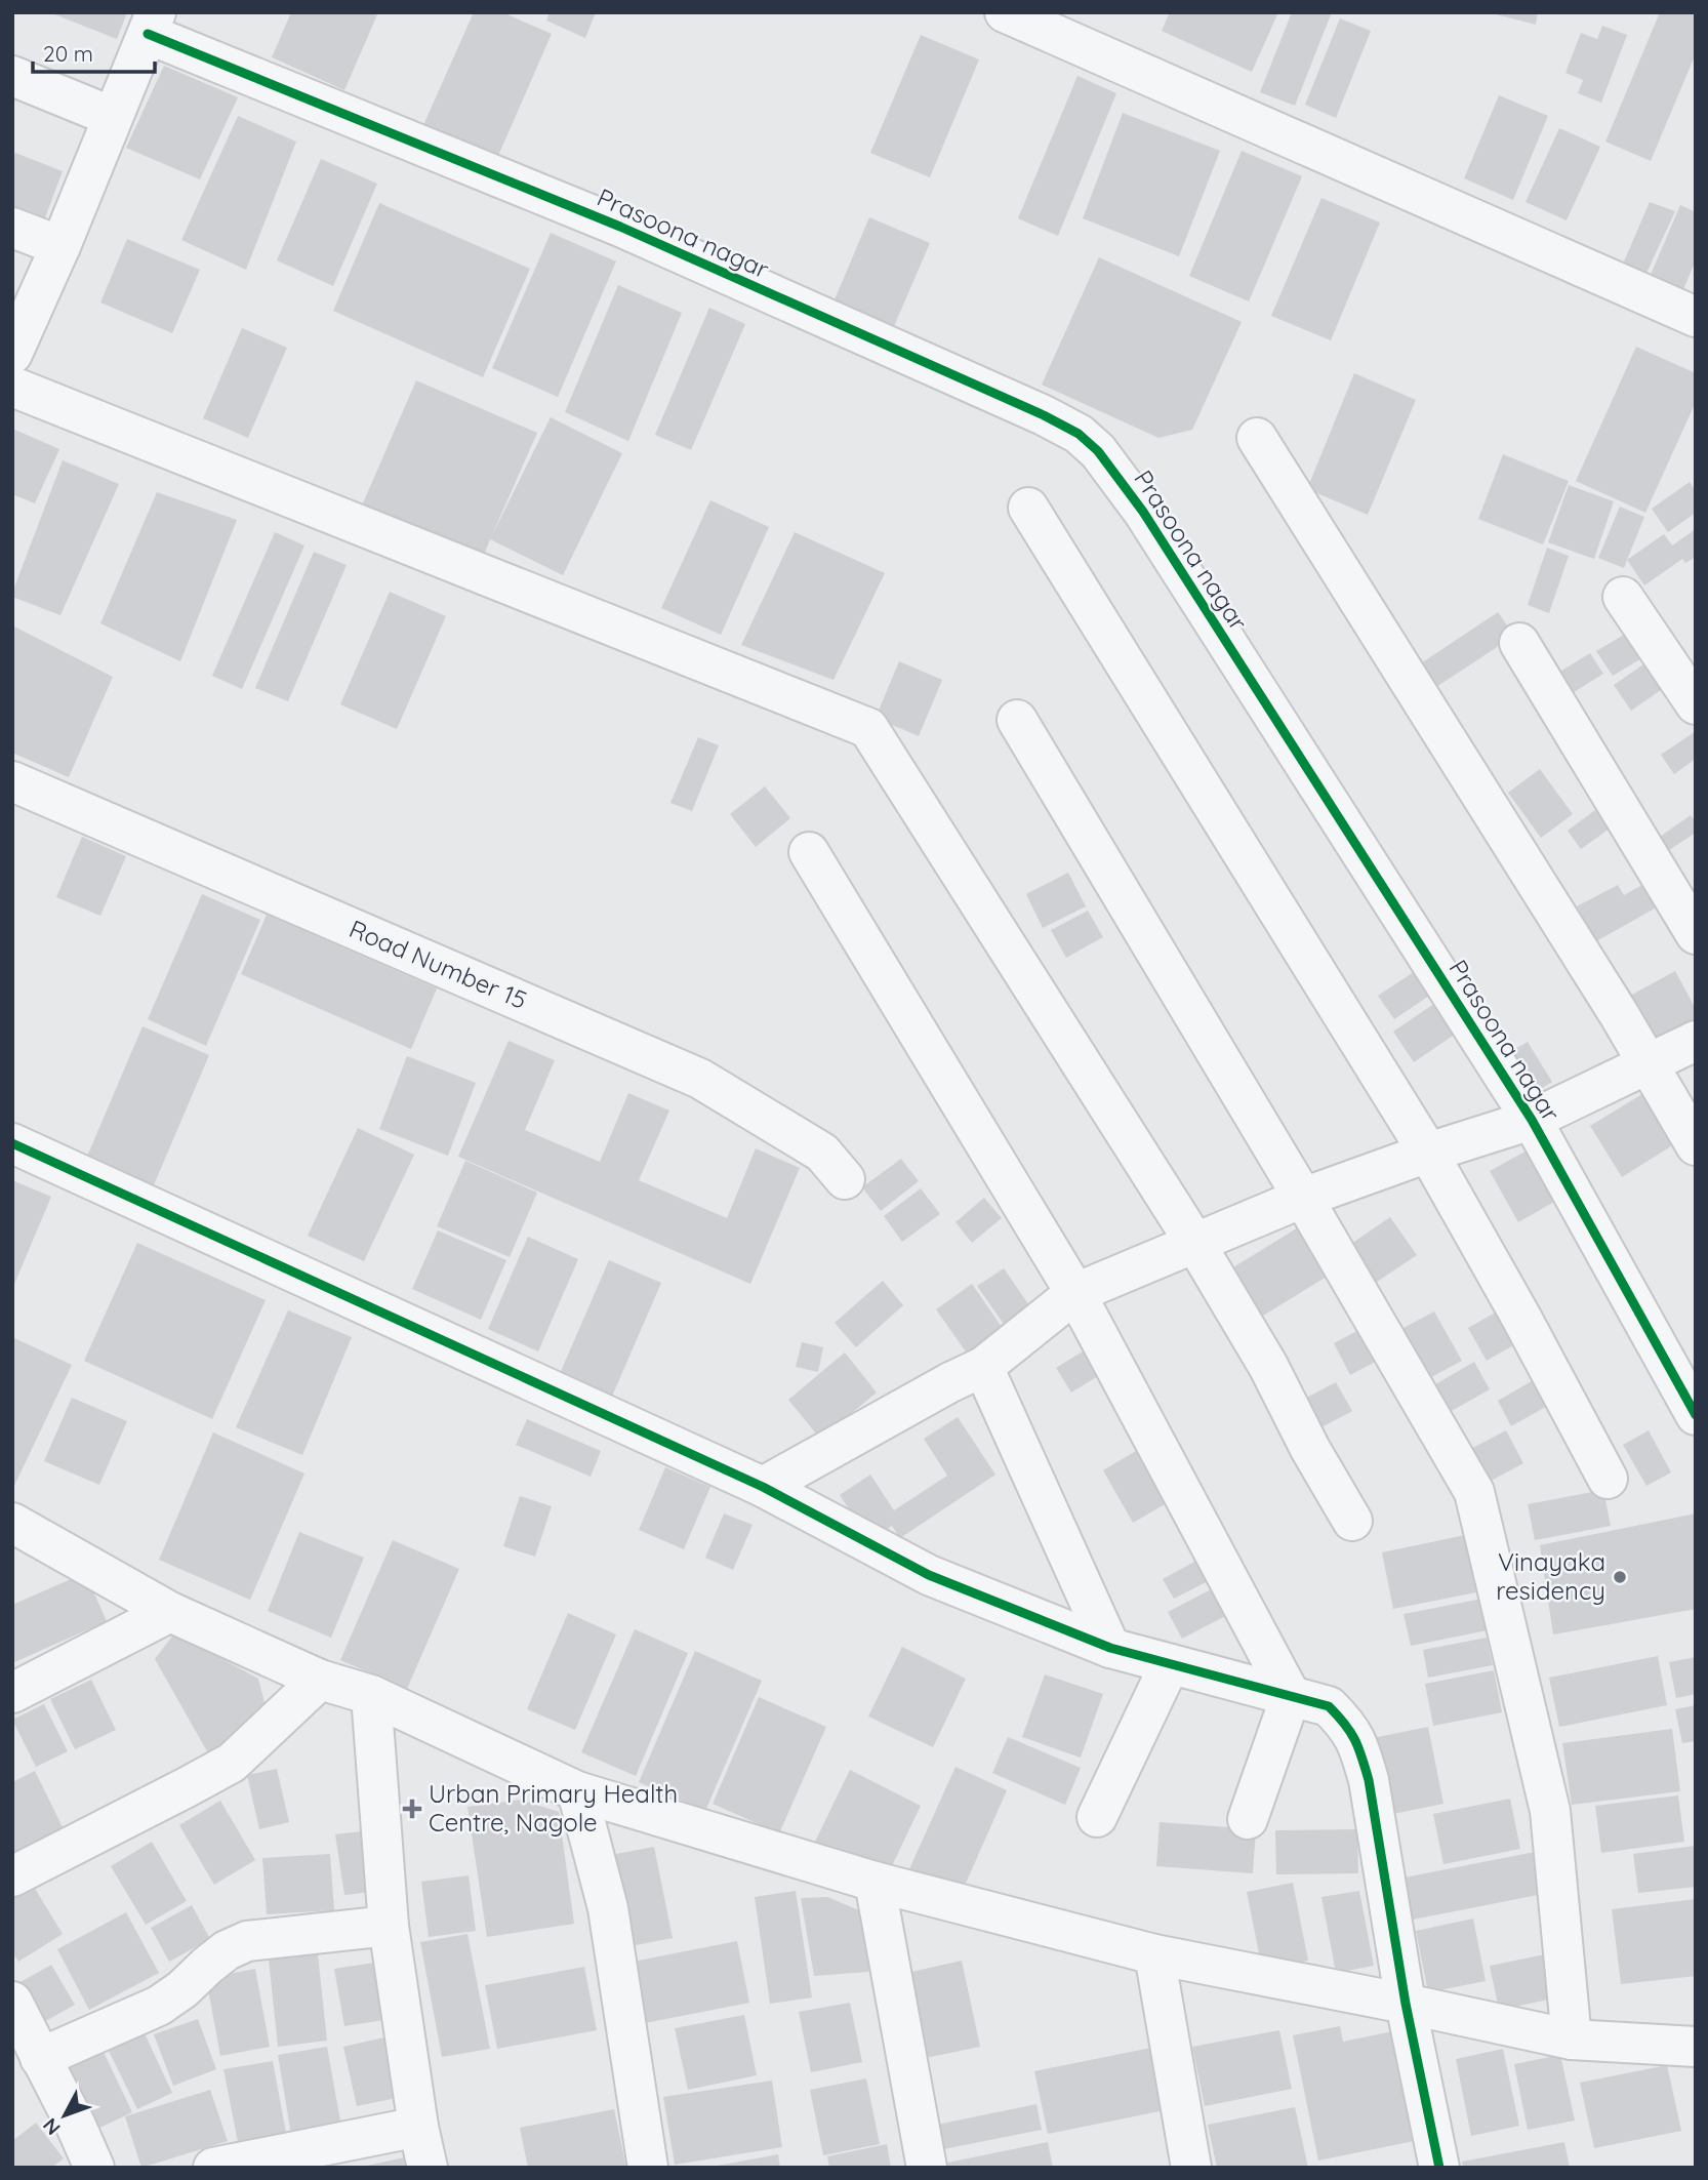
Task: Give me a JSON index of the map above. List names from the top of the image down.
{
  "streets": {
    "street": ["Prasoona nagar", "Road Number 15"]
  },
  "places": {
    "other": ["Vinayaka residency"],
    "health": ["Urban Primary Health Centre, Nagole"]
  },
  "scale_bar": "20 m",
  "north": "bottom left"
}
